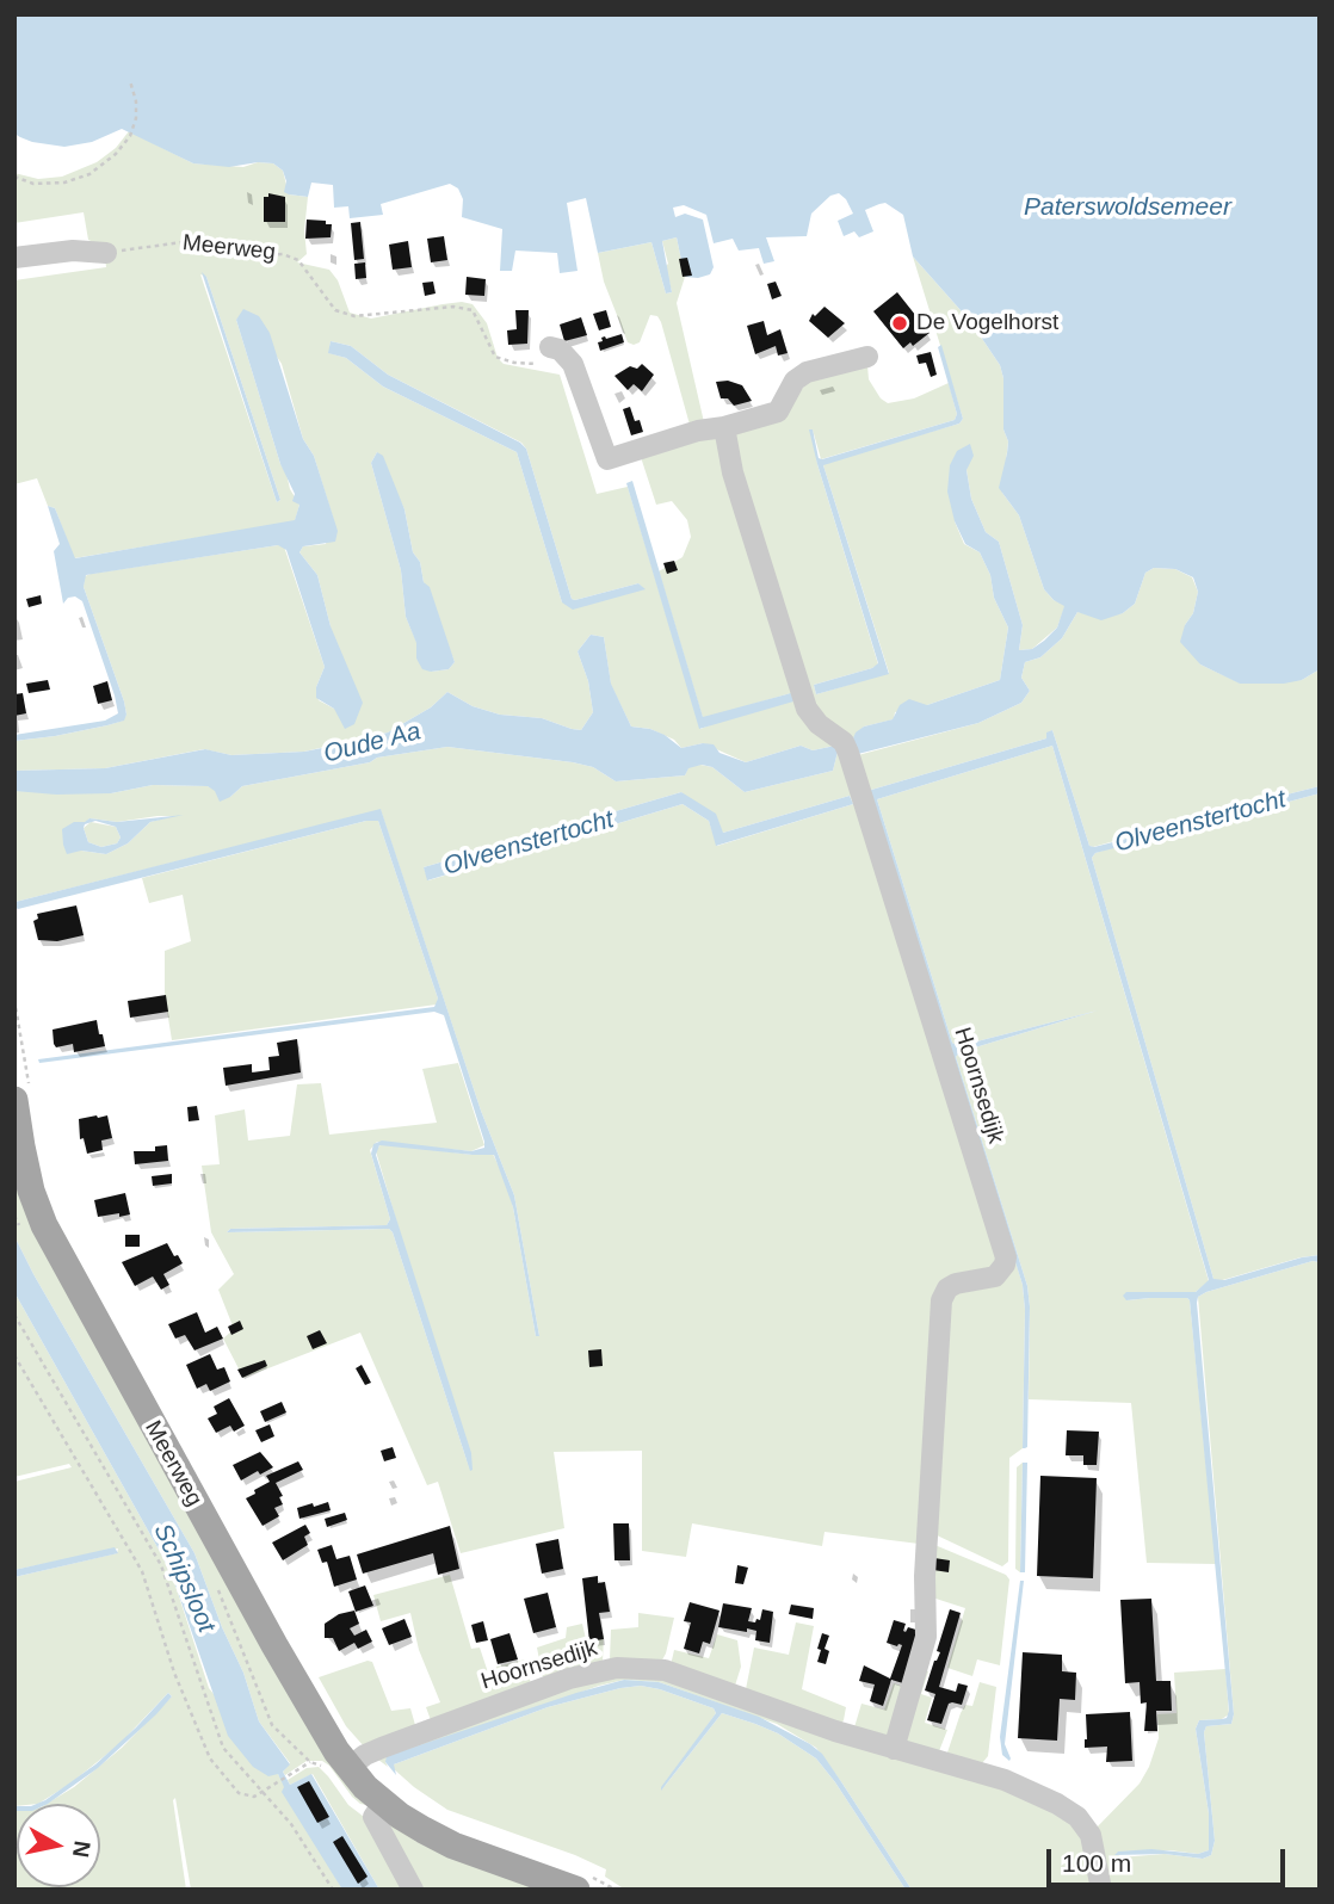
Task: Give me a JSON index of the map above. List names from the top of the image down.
{
  "streets": {
    "main road": ["Meerweg"],
    "street": ["Hoornsedijk"]
  },
  "crossings": [
    ["Meerweg", "Hoornsedijk"]
  ],
  "water": [
    "Paterswoldsemeer",
    "Oude Aa",
    "Olveenstertocht",
    "Schipsloot"
  ],
  "places": ["De Vogelhorst"],
  "scale_bar": "100 m",
  "north": "right"
}
